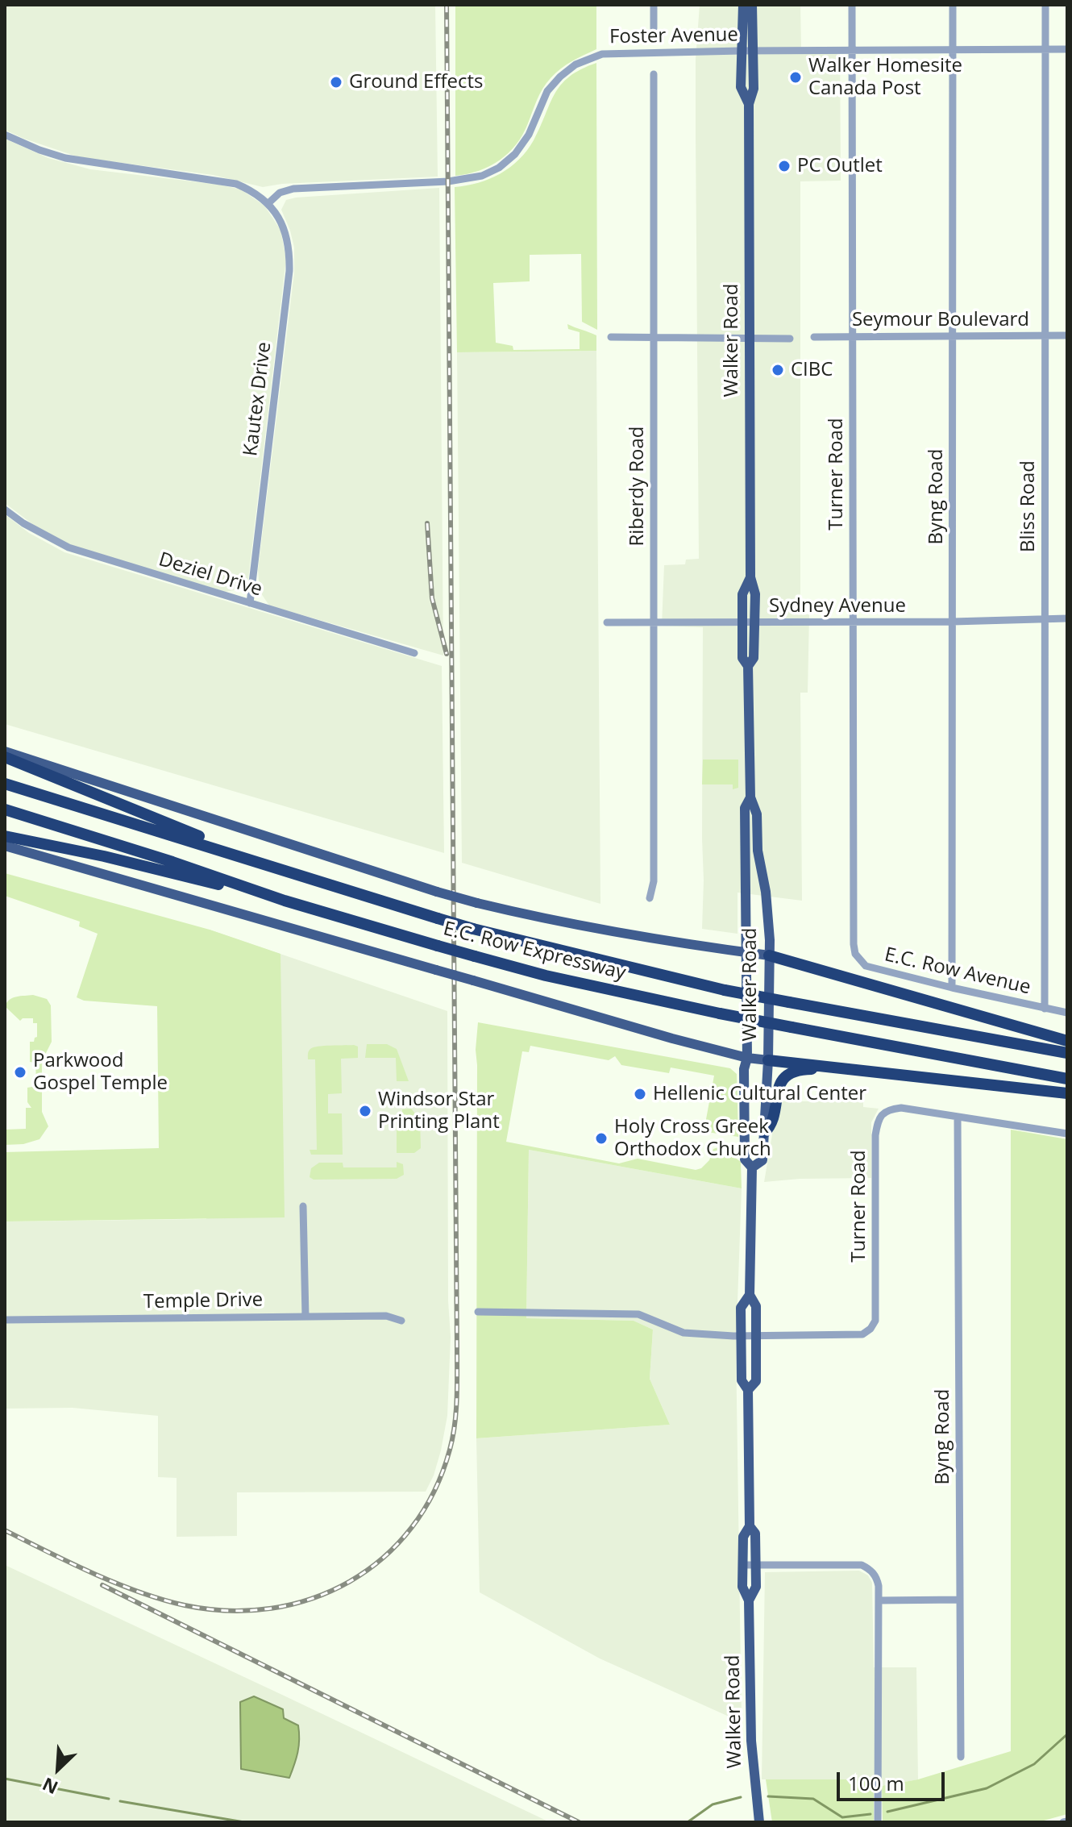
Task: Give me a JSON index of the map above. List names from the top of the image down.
{
  "streets": {
    "highway": ["E.C. Row Expressway"],
    "main road": ["Walker Road"],
    "street": [
      "Foster Avenue",
      "Seymour Boulevard",
      "Kautex Drive",
      "Turner Road",
      "Riberdy Road",
      "Byng Road",
      "Bliss Road",
      "Deziel Drive",
      "Sydney Avenue",
      "E.C. Row Avenue",
      "Temple Drive"
    ]
  },
  "crossings": [
    ["Foster Avenue", "Walker Road"],
    ["Foster Avenue", "Kautex Drive"],
    ["Foster Avenue", "Turner Road"],
    ["Foster Avenue", "Byng Road"],
    ["Foster Avenue", "Bliss Road"],
    ["Seymour Boulevard", "Turner Road"],
    ["Seymour Boulevard", "Byng Road"],
    ["Seymour Boulevard", "Bliss Road"],
    ["Walker Road", "Turner Road"],
    ["Walker Road", "Sydney Avenue"],
    ["Kautex Drive", "Deziel Drive"],
    ["Turner Road", "Byng Road"],
    ["Turner Road", "Sydney Avenue"],
    ["Turner Road", "E.C. Row Avenue"],
    ["Riberdy Road", "Sydney Avenue"],
    ["Byng Road", "Sydney Avenue"],
    ["Byng Road", "E.C. Row Avenue"],
    ["Bliss Road", "Sydney Avenue"],
    ["Bliss Road", "E.C. Row Avenue"]
  ],
  "places": [
    "Walker Homesite Canada Post",
    "Ground Effects",
    "PC Outlet",
    "CIBC",
    "Parkwood Gospel Temple",
    "Hellenic Cultural Center",
    "Windsor Star Printing Plant",
    "Holy Cross Greek Orthodox Church"
  ],
  "scale_bar": "100 m",
  "north": "bottom left"
}
